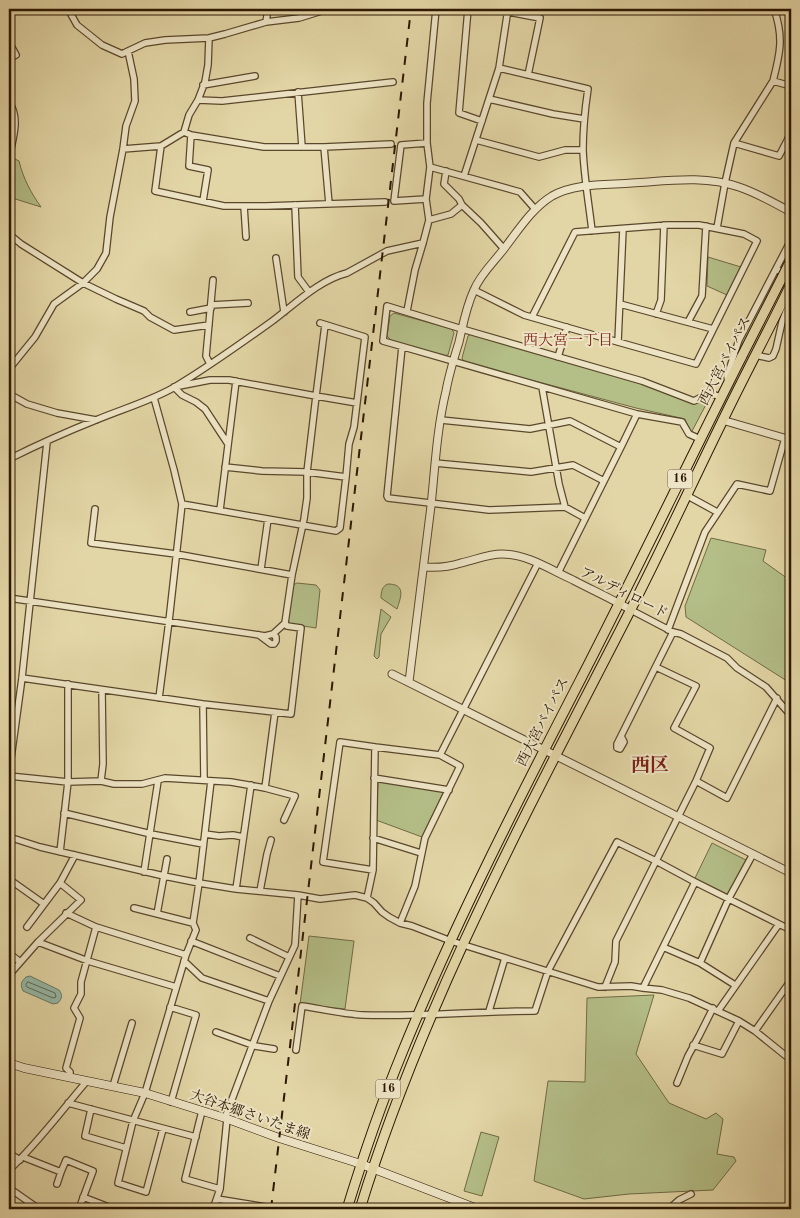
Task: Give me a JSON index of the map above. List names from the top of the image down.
{
  "streets": {
    "highway": ["西大宮バイパス", "16"],
    "main road": ["大谷本郷さいたま線"],
    "street": ["アルディロード"]
  },
  "crossings": [
    ["西大宮バイパス", "アルディロード"],
    ["西大宮バイパス", "大谷本郷さいたま線"]
  ],
  "districts": ["西大宮一丁目", "西区"]
}
